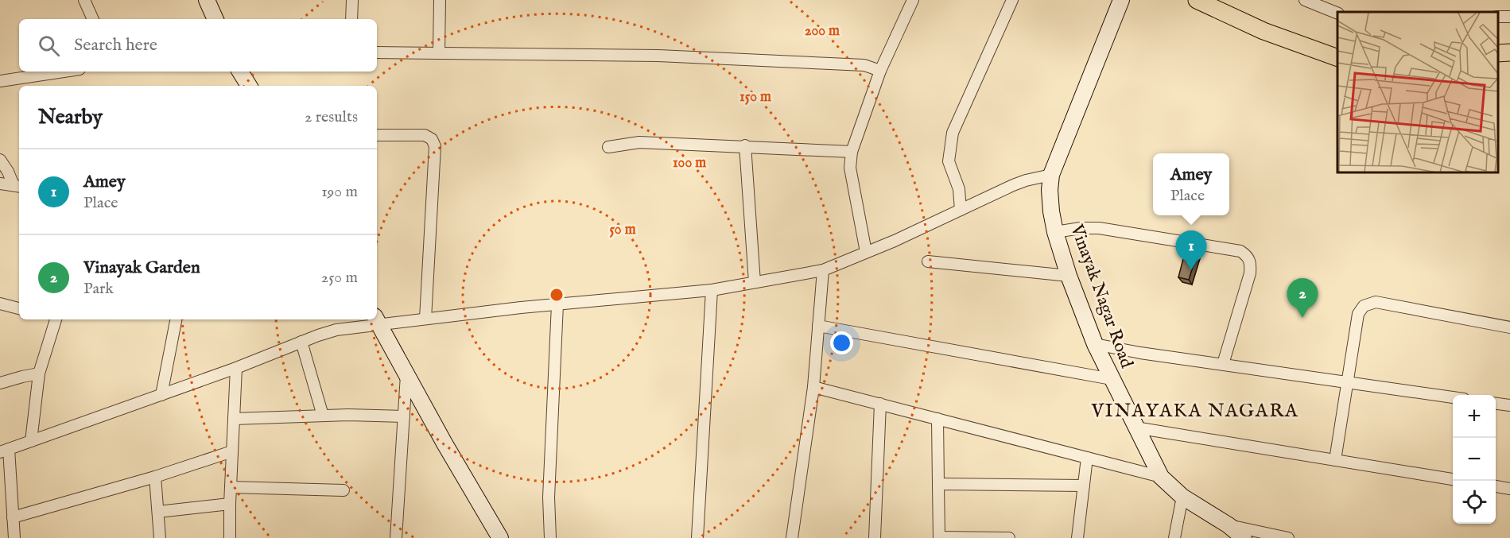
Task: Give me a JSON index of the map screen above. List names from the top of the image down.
{
  "streets": {
    "street": ["Vinayak Nagar Road"]
  },
  "districts": ["VINAYAKA NAGARA"],
  "page": {
    "search": "Search here",
    "heading": ["Nearby", "2 results"],
    "list": [
      {
        "mark": "1",
        "name": "Amey",
        "note": "Place",
        "value": "190 m"
      },
      {
        "mark": "2",
        "name": "Vinayak Garden",
        "note": "Park",
        "value": "250 m"
      }
    ],
    "popup": ["Amey", "Place"],
    "pins": ["1", "2"],
    "map_buttons": ["+", "−"]
  },
  "rings": [
    "200 m",
    "150 m",
    "100 m",
    "50 m"
  ]
}
